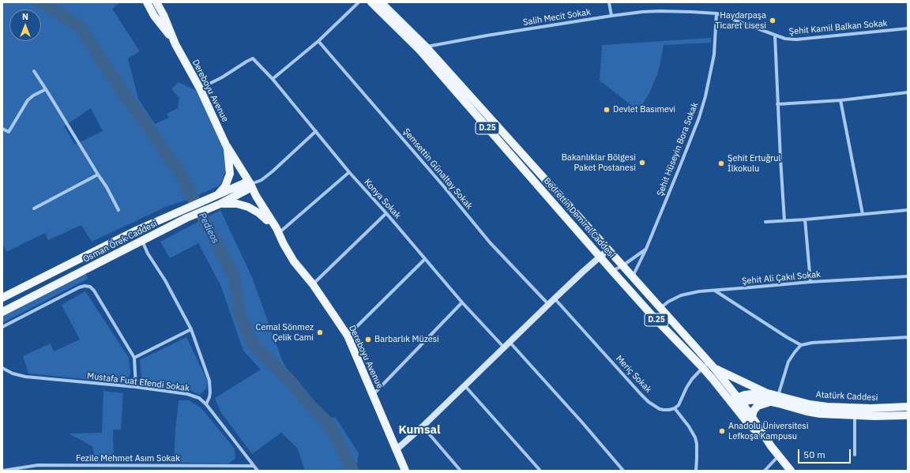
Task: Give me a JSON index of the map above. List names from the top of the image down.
{
  "streets": {
    "main road": [
      "Dereboyu Avenue",
      "D.25",
      "Bedrettin Demirel Caddesi",
      "Osman Örek Caddesi",
      "Atatürk Caddesi"
    ],
    "street": [
      "Salih Mecit Sokak",
      "Şehit Kamil Balkan Sokak",
      "Şehit Hüseyin Bora Sokak",
      "Şemsettin Günaltay Sokak",
      "Konya Sokak",
      "Şehit Ali Çakıl Sokak",
      "Meriç Sokak",
      "Mustafa Fuat Efendi Sokak",
      "Fezile Mehmet Asım Sokak"
    ]
  },
  "crossings": [
    ["Salih Mecit Sokak", "Şehit Kamil Balkan Sokak"],
    ["Salih Mecit Sokak", "Şehit Hüseyin Bora Sokak"],
    ["Salih Mecit Sokak", "Bedrettin Demirel Caddesi"],
    ["Şehit Kamil Balkan Sokak", "Şehit Hüseyin Bora Sokak"],
    ["Dereboyu Avenue", "Konya Sokak"],
    ["Dereboyu Avenue", "Osman Örek Caddesi"],
    ["Şehit Hüseyin Bora Sokak", "Bedrettin Demirel Caddesi"],
    ["Bedrettin Demirel Caddesi", "Şehit Ali Çakıl Sokak"],
    ["Bedrettin Demirel Caddesi", "Atatürk Caddesi"],
    ["Mustafa Fuat Efendi Sokak", "Fezile Mehmet Asım Sokak"]
  ],
  "districts": ["Kumsal"],
  "water": ["Pedieos"],
  "places": [
    "Haydarpaşa Ticaret Lisesi",
    "Devlet Basımevi",
    "Bakanlıklar Bölgesi Paket Postanesi",
    "Şehit Ertuğrul İlkokulu",
    "Cemal Sönmez Çelik Cami",
    "Barbarlık Müzesi",
    "Anadolu Üniversitesi Lefkoşa Kampusu"
  ],
  "scale_bar": "50 m",
  "north": "top"
}
